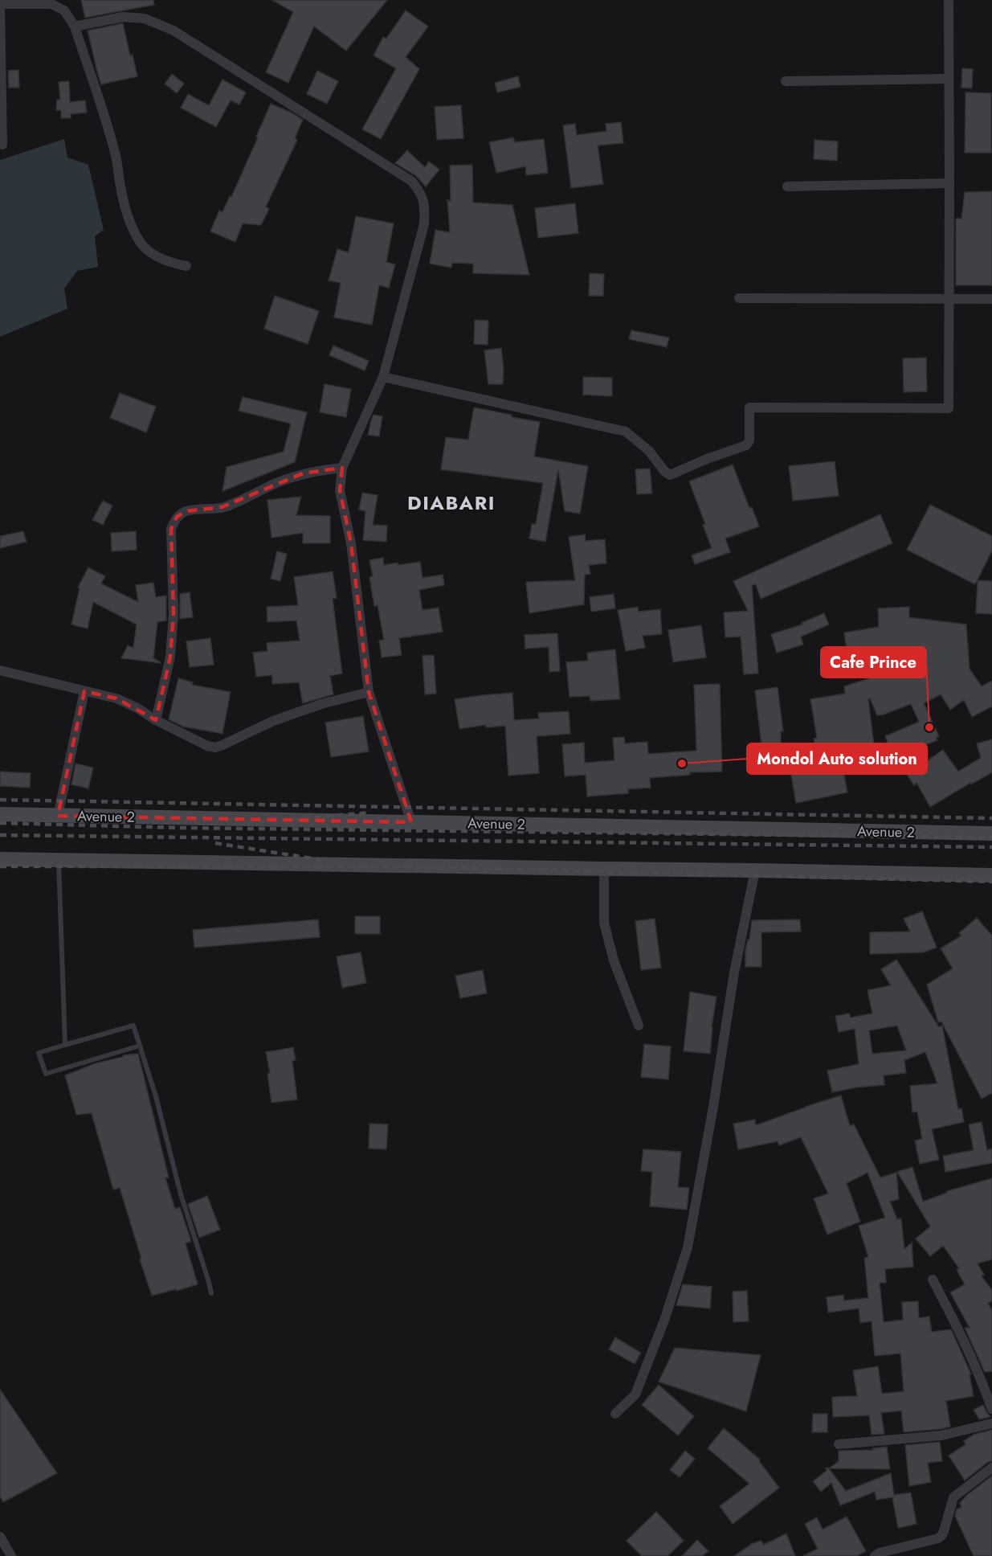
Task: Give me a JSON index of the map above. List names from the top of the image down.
{
  "streets": {
    "main road": ["Avenue 2"]
  },
  "districts": ["DIABARI"],
  "places": ["Cafe Prince", "Mondol Auto solution"]
}
